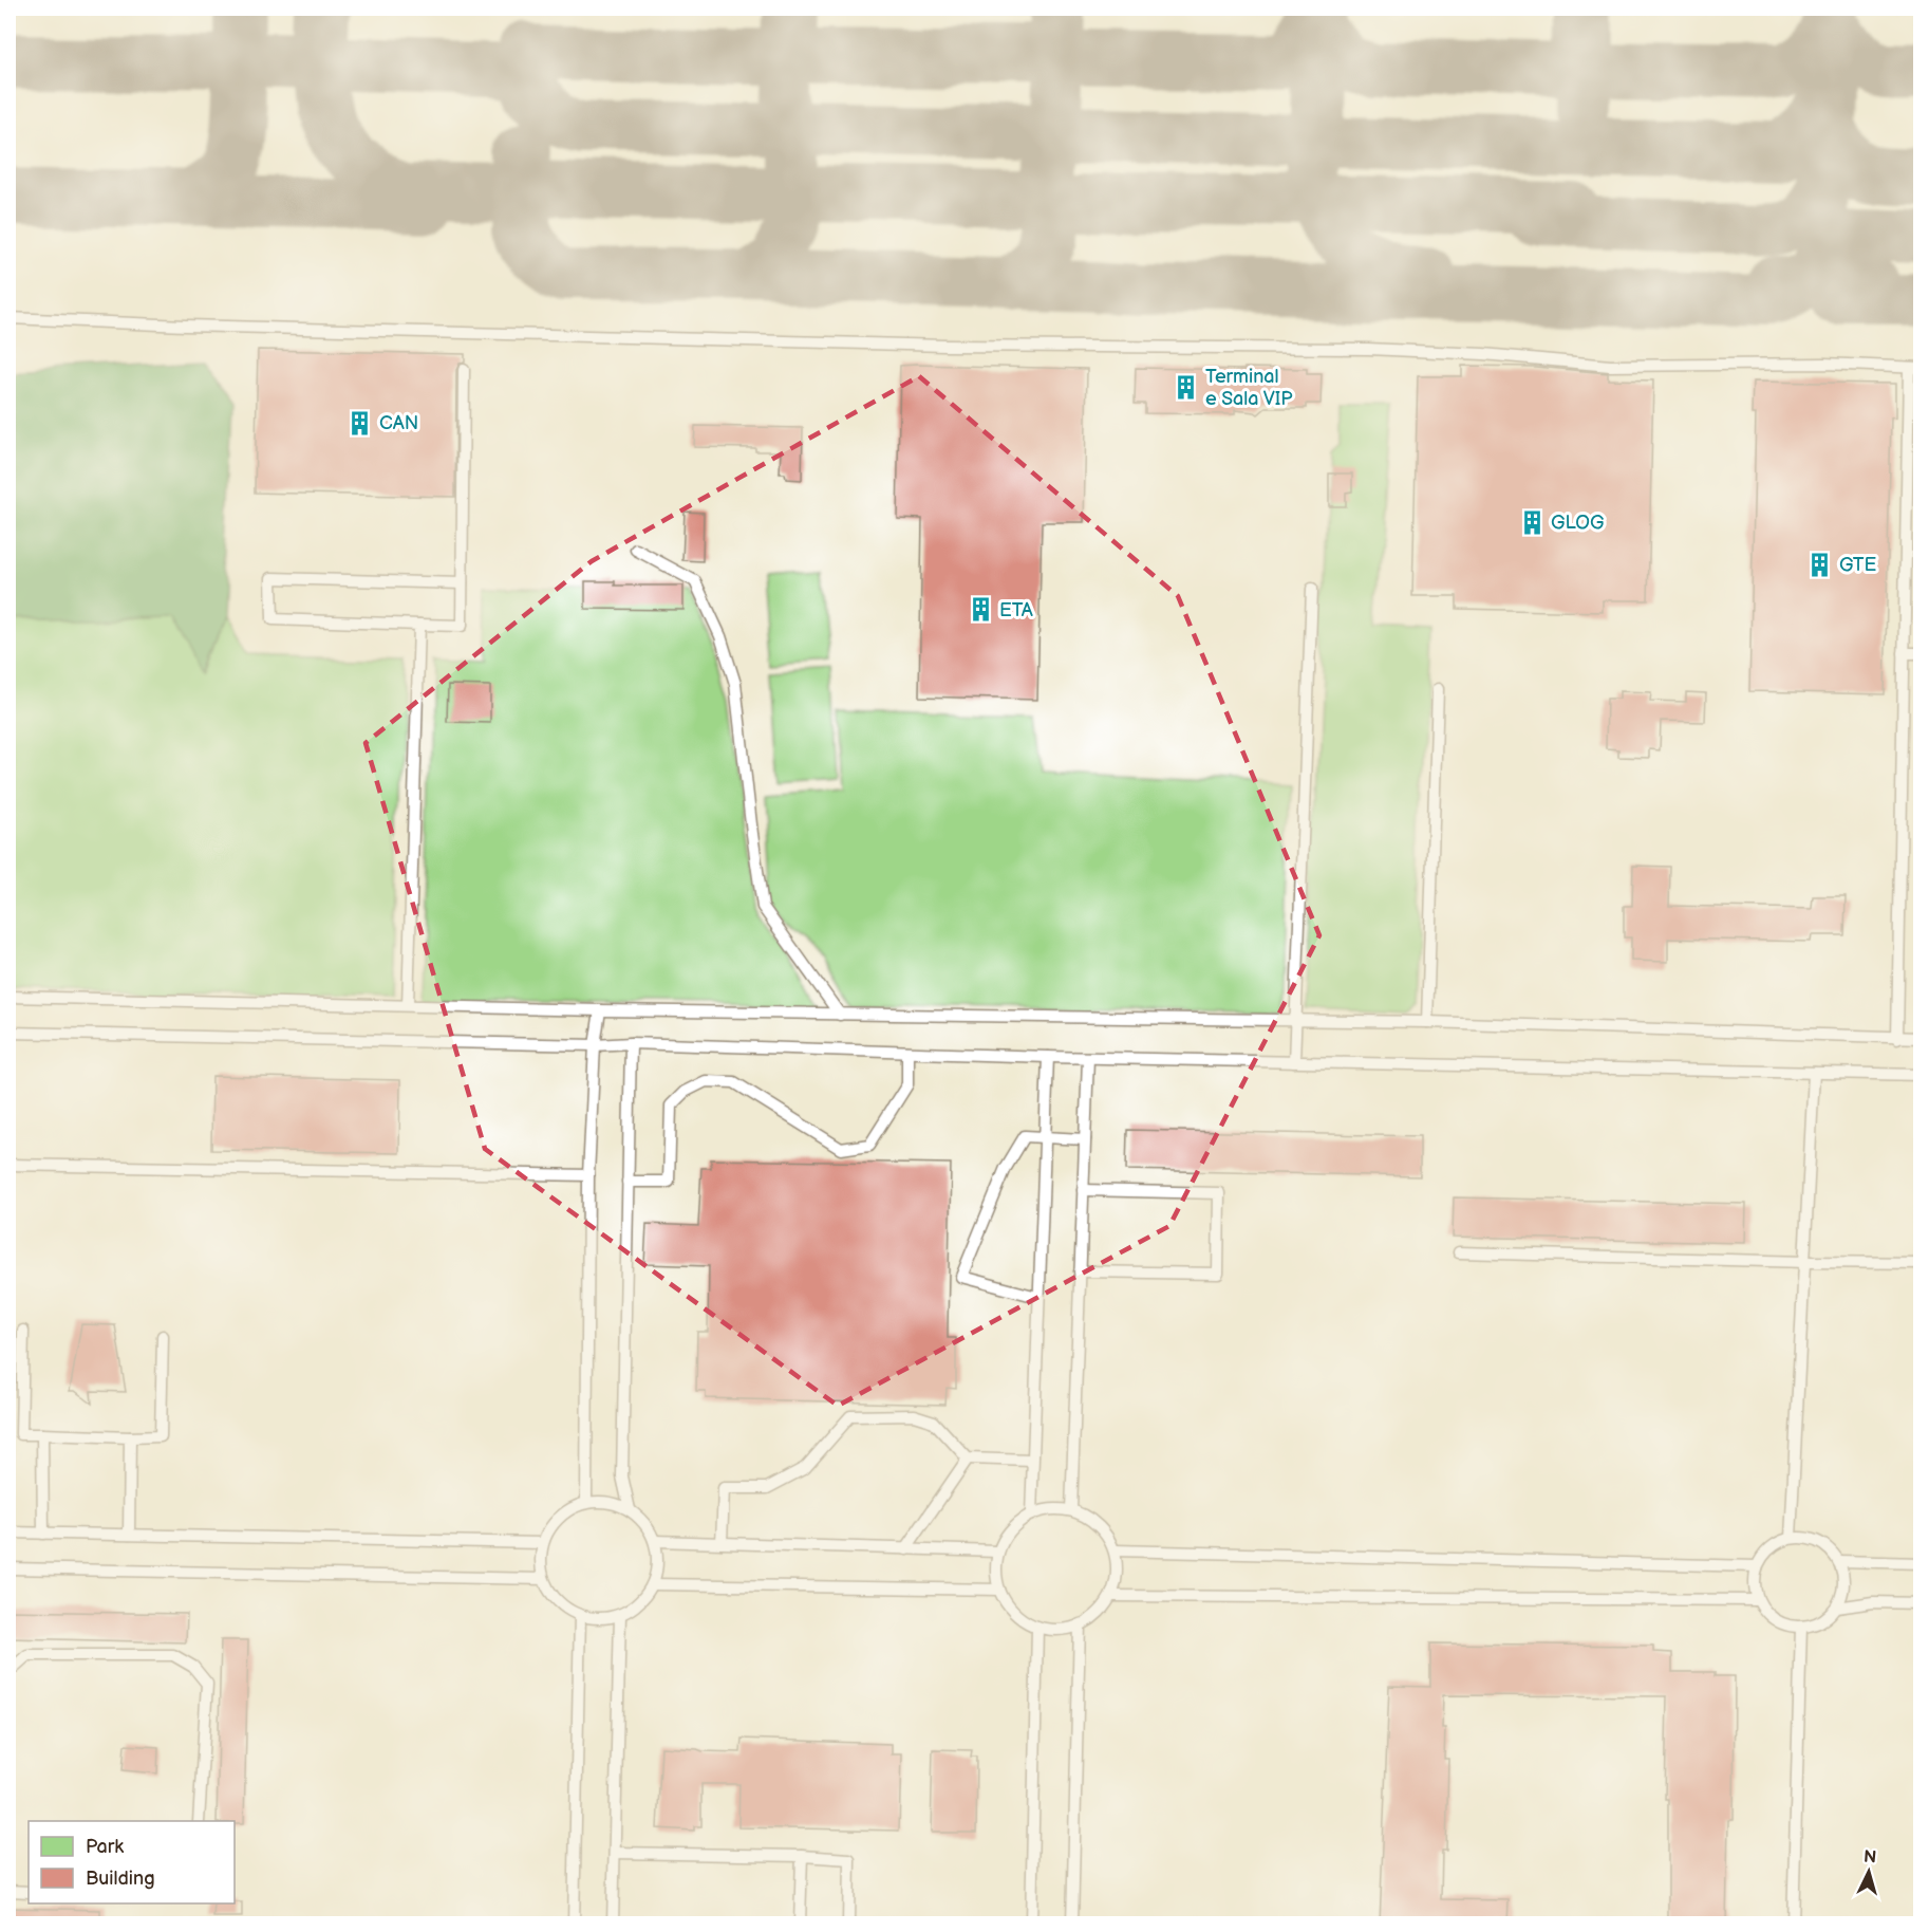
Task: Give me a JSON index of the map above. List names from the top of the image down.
{
  "places": {
    "building": [
      "Terminal e Sala VIP",
      "CAN",
      "GLOG",
      "GTE",
      "ETA"
    ]
  },
  "legend": ["Park", "Building"],
  "north": "top"
}
